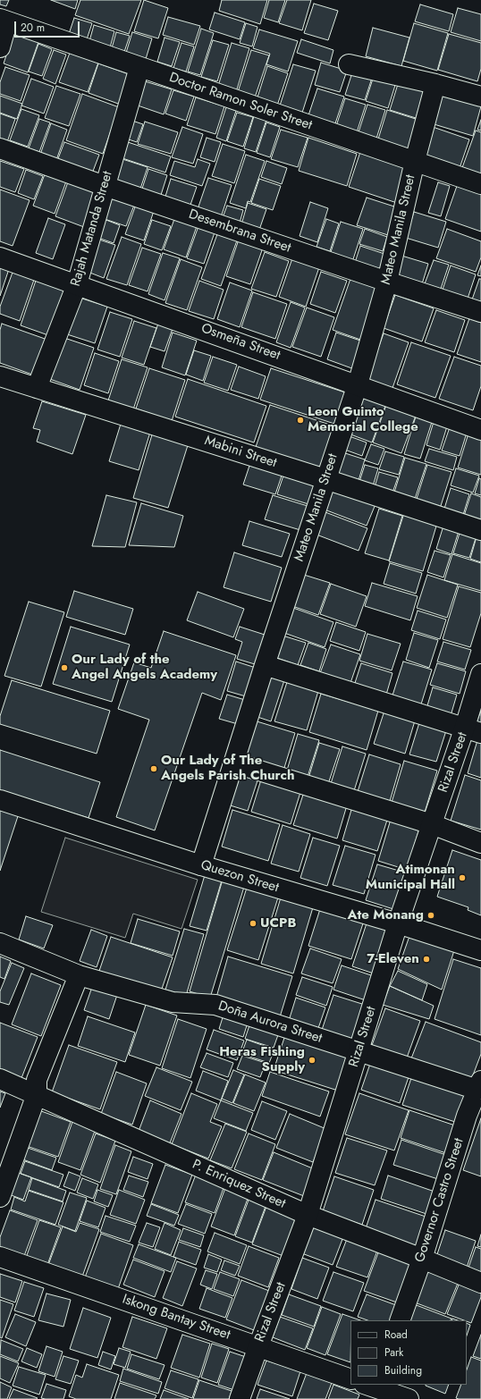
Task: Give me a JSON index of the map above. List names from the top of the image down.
{
  "streets": {
    "street": [
      "Doctor Ramon Soler Street",
      "Rajah Matanda Street",
      "Mateo Manila Street",
      "Desembrana Street",
      "Osmeña Street",
      "Mabini Street",
      "Rizal Street",
      "Quezon Street",
      "Doña Aurora Street",
      "P. Enriquez Street",
      "Governor Castro Street",
      "Iskong Bantay Street"
    ]
  },
  "crossings": [
    ["Doctor Ramon Soler Street", "Rajah Matanda Street"],
    ["Doctor Ramon Soler Street", "Mateo Manila Street"],
    ["Rajah Matanda Street", "Desembrana Street"],
    ["Rajah Matanda Street", "Osmeña Street"],
    ["Rajah Matanda Street", "Mabini Street"],
    ["Mateo Manila Street", "Desembrana Street"],
    ["Mateo Manila Street", "Osmeña Street"],
    ["Mateo Manila Street", "Mabini Street"],
    ["Mateo Manila Street", "Quezon Street"],
    ["Rizal Street", "Quezon Street"],
    ["Rizal Street", "Doña Aurora Street"],
    ["Rizal Street", "P. Enriquez Street"],
    ["Rizal Street", "Iskong Bantay Street"],
    ["Doña Aurora Street", "Governor Castro Street"],
    ["P. Enriquez Street", "Governor Castro Street"]
  ],
  "places": [
    "Leon Guinto Memorial College",
    "Our Lady of the Angel Angels Academy",
    "Our Lady of The Angels Parish Church",
    "Atimonan Municipal Hall",
    "Ate Monang",
    "UCPB",
    "7-Eleven",
    "Heras Fishing Supply"
  ],
  "legend": ["Road", "Park", "Building"],
  "scale_bar": "20 m"
}
